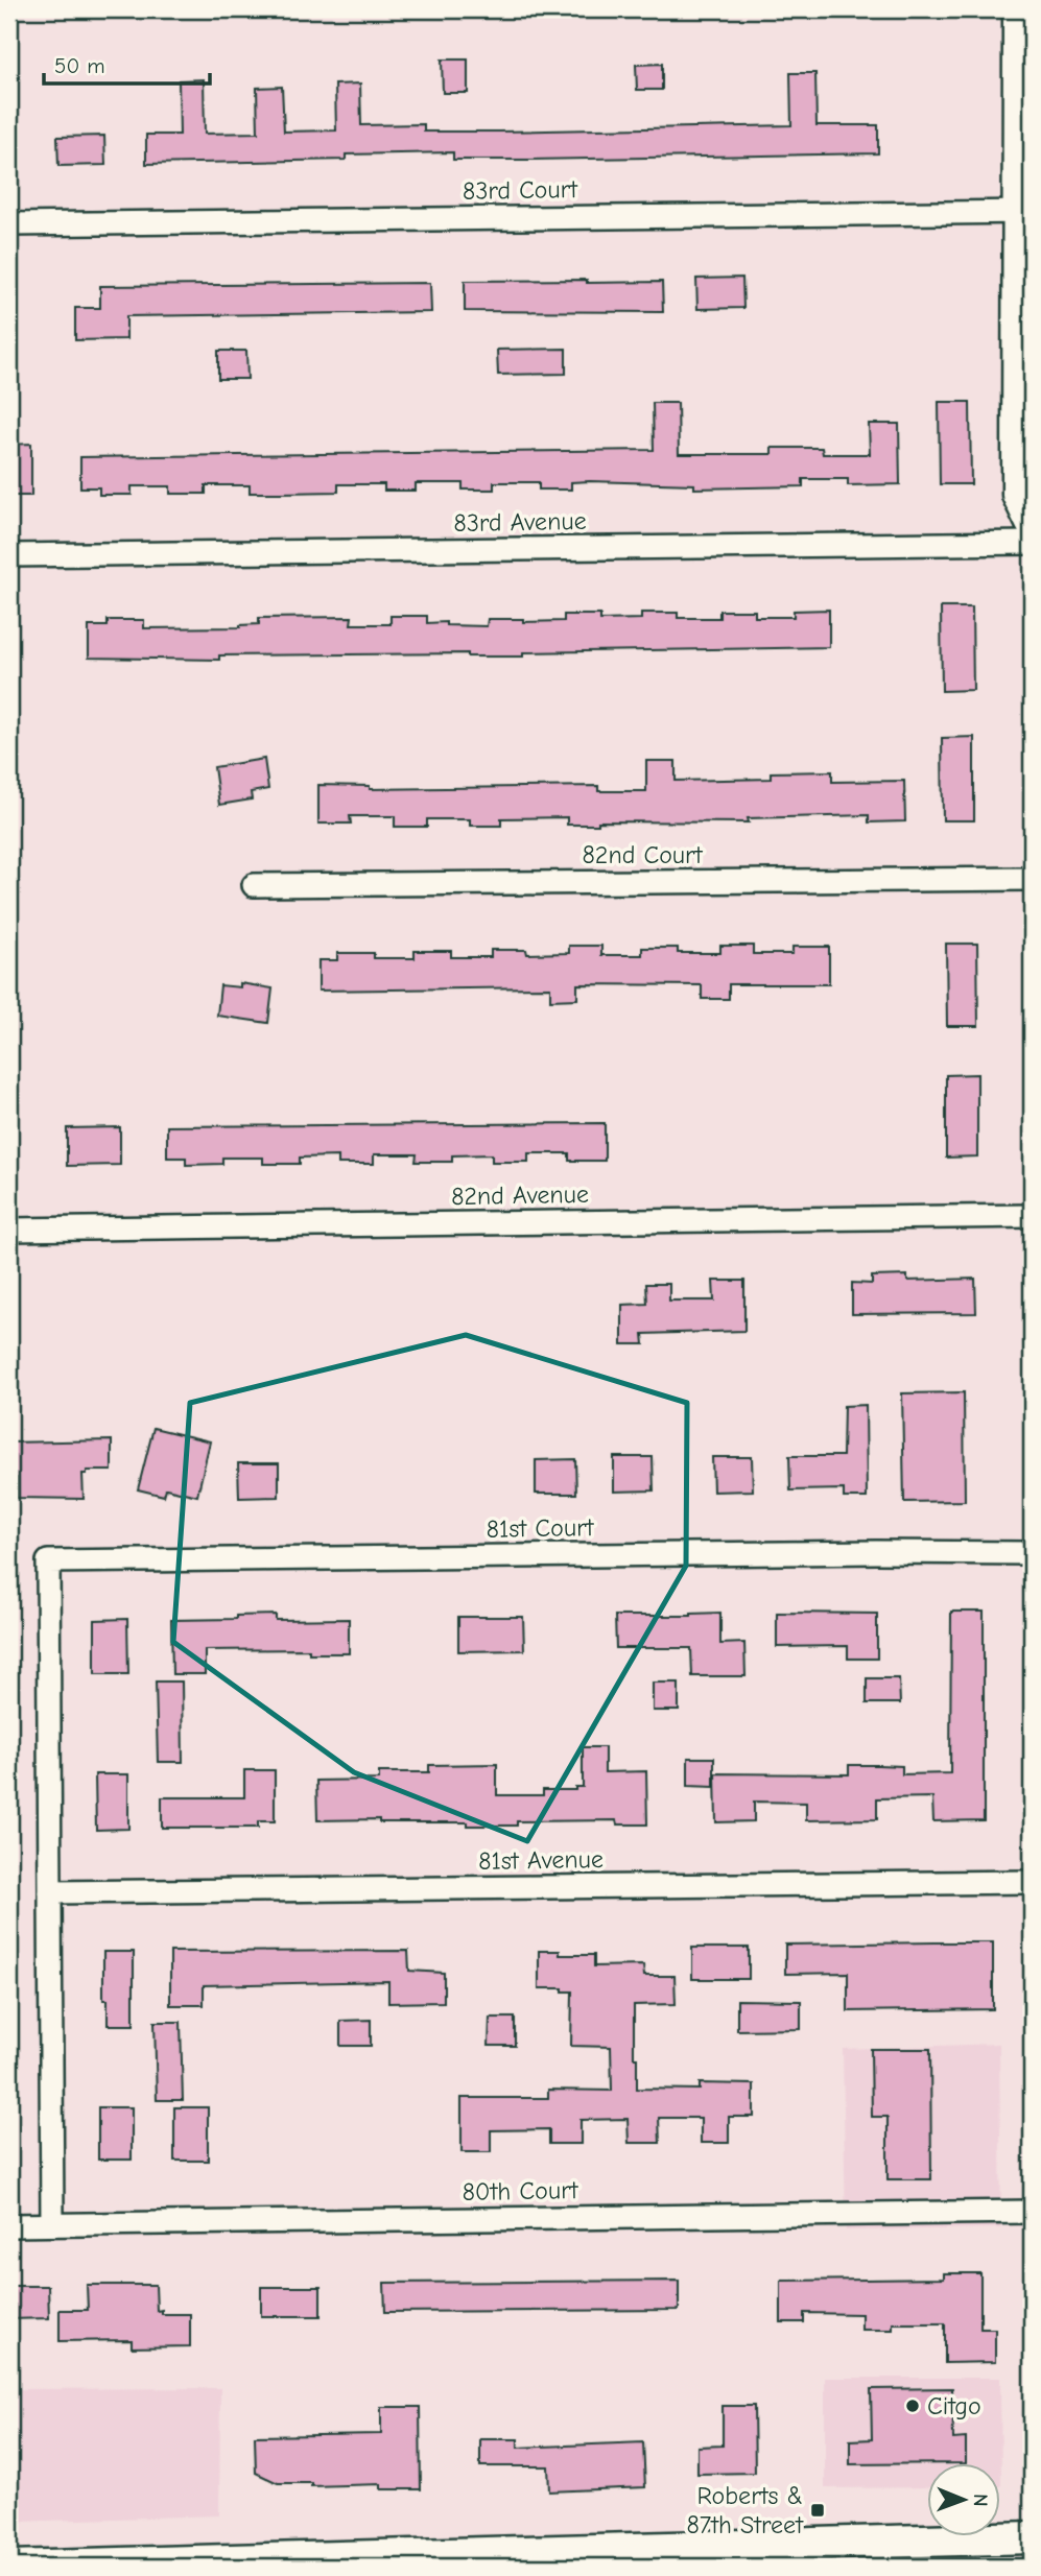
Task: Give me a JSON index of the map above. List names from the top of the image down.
{
  "streets": {
    "street": [
      "83rd Court",
      "83rd Avenue",
      "82nd Court",
      "82nd Avenue",
      "81st Court",
      "81st Avenue",
      "80th Court"
    ]
  },
  "crossings": [
    ["81st Court", "81st Avenue"]
  ],
  "places": {
    "other": ["Citgo"],
    "transit": ["Roberts & 87th Street"]
  },
  "scale_bar": "50 m",
  "north": "right"
}
